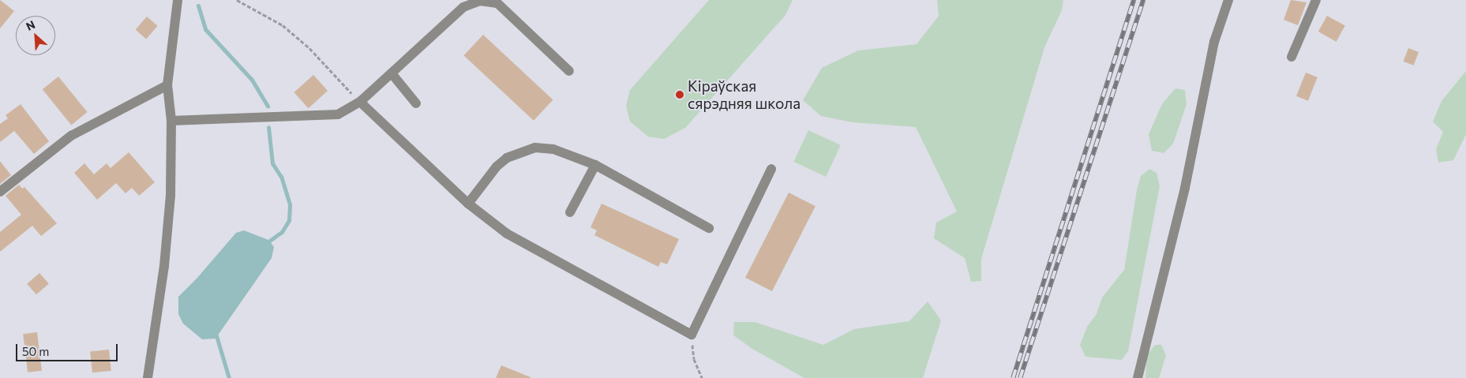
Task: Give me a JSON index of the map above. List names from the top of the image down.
{
  "places": ["Кіраўская сярэдняя школа"],
  "scale_bar": "50 m",
  "north": "top left"
}
